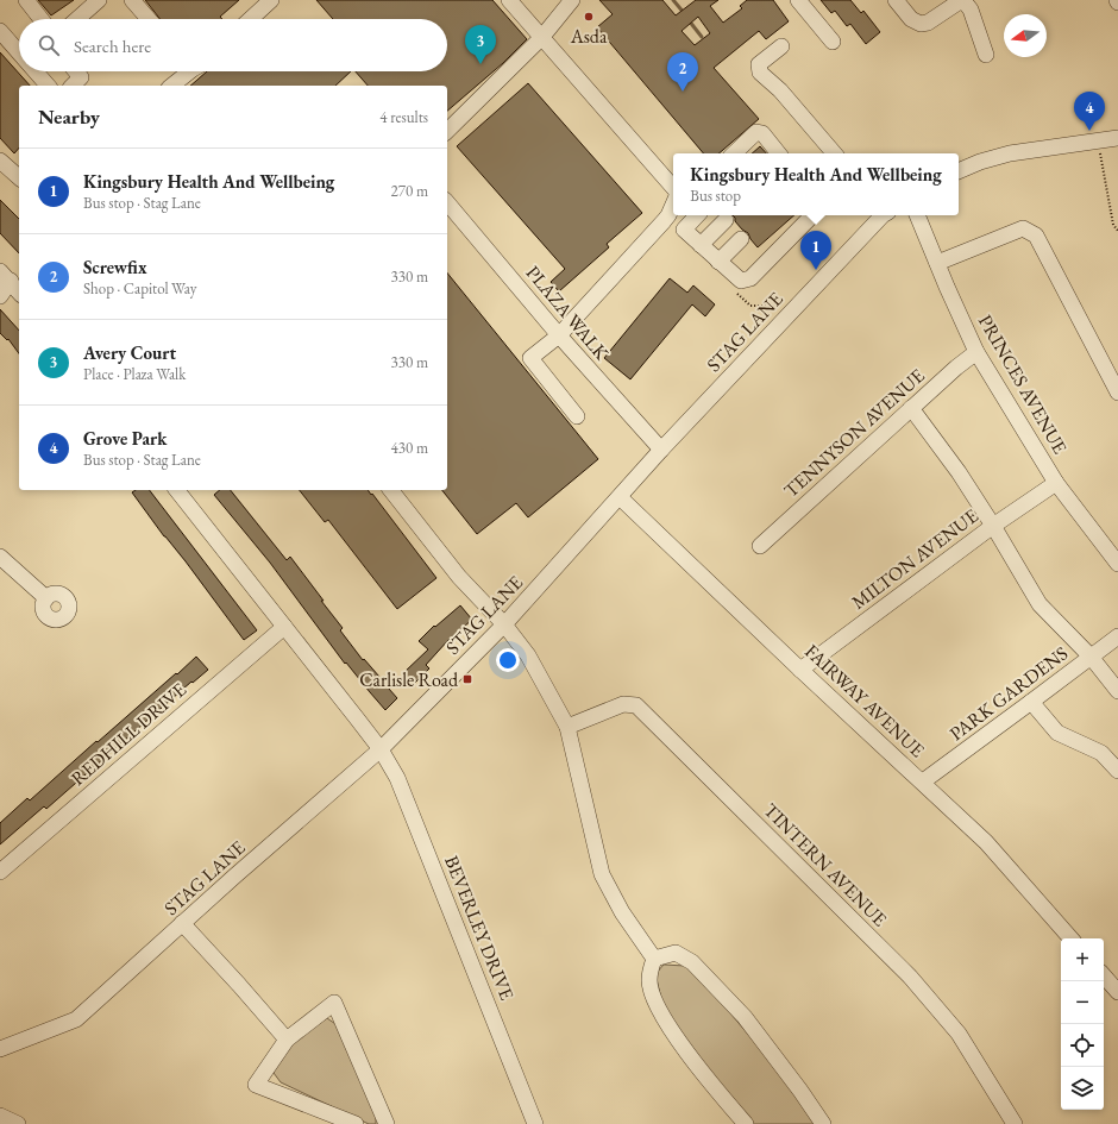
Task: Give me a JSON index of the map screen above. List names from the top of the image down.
{
  "streets": {
    "street": [
      "PLAZA WALK",
      "STAG LANE",
      "PRINCES AVENUE",
      "TENNYSON AVENUE",
      "MILTON AVENUE",
      "PARK GARDENS",
      "FAIRWAY AVENUE",
      "REDHILL DRIVE",
      "TINTERN AVENUE",
      "BEVERLEY DRIVE"
    ]
  },
  "crossings": [
    ["PLAZA WALK", "STAG LANE"],
    ["STAG LANE", "FAIRWAY AVENUE"],
    ["STAG LANE", "BEVERLEY DRIVE"],
    ["PRINCES AVENUE", "TENNYSON AVENUE"],
    ["PRINCES AVENUE", "MILTON AVENUE"],
    ["MILTON AVENUE", "FAIRWAY AVENUE"],
    ["PARK GARDENS", "FAIRWAY AVENUE"],
    ["REDHILL DRIVE", "BEVERLEY DRIVE"]
  ],
  "places": {
    "other": ["Asda"],
    "transit": ["Carlisle Road"]
  },
  "north": "left",
  "page": {
    "search": "Search here",
    "pins": [
      "3",
      "2",
      "4",
      "1"
    ],
    "heading": ["Nearby", "4 results"],
    "list": [
      {
        "mark": "1",
        "name": "Kingsbury Health And Wellbeing",
        "note": "Bus stop · Stag Lane",
        "value": "270 m"
      },
      {
        "mark": "2",
        "name": "Screwfix",
        "note": "Shop · Capitol Way",
        "value": "330 m"
      },
      {
        "mark": "3",
        "name": "Avery Court",
        "note": "Place · Plaza Walk",
        "value": "330 m"
      },
      {
        "mark": "4",
        "name": "Grove Park",
        "note": "Bus stop · Stag Lane",
        "value": "430 m"
      }
    ],
    "popup": ["Kingsbury Health And Wellbeing", "Bus stop"],
    "map_buttons": ["+", "−"]
  }
}
